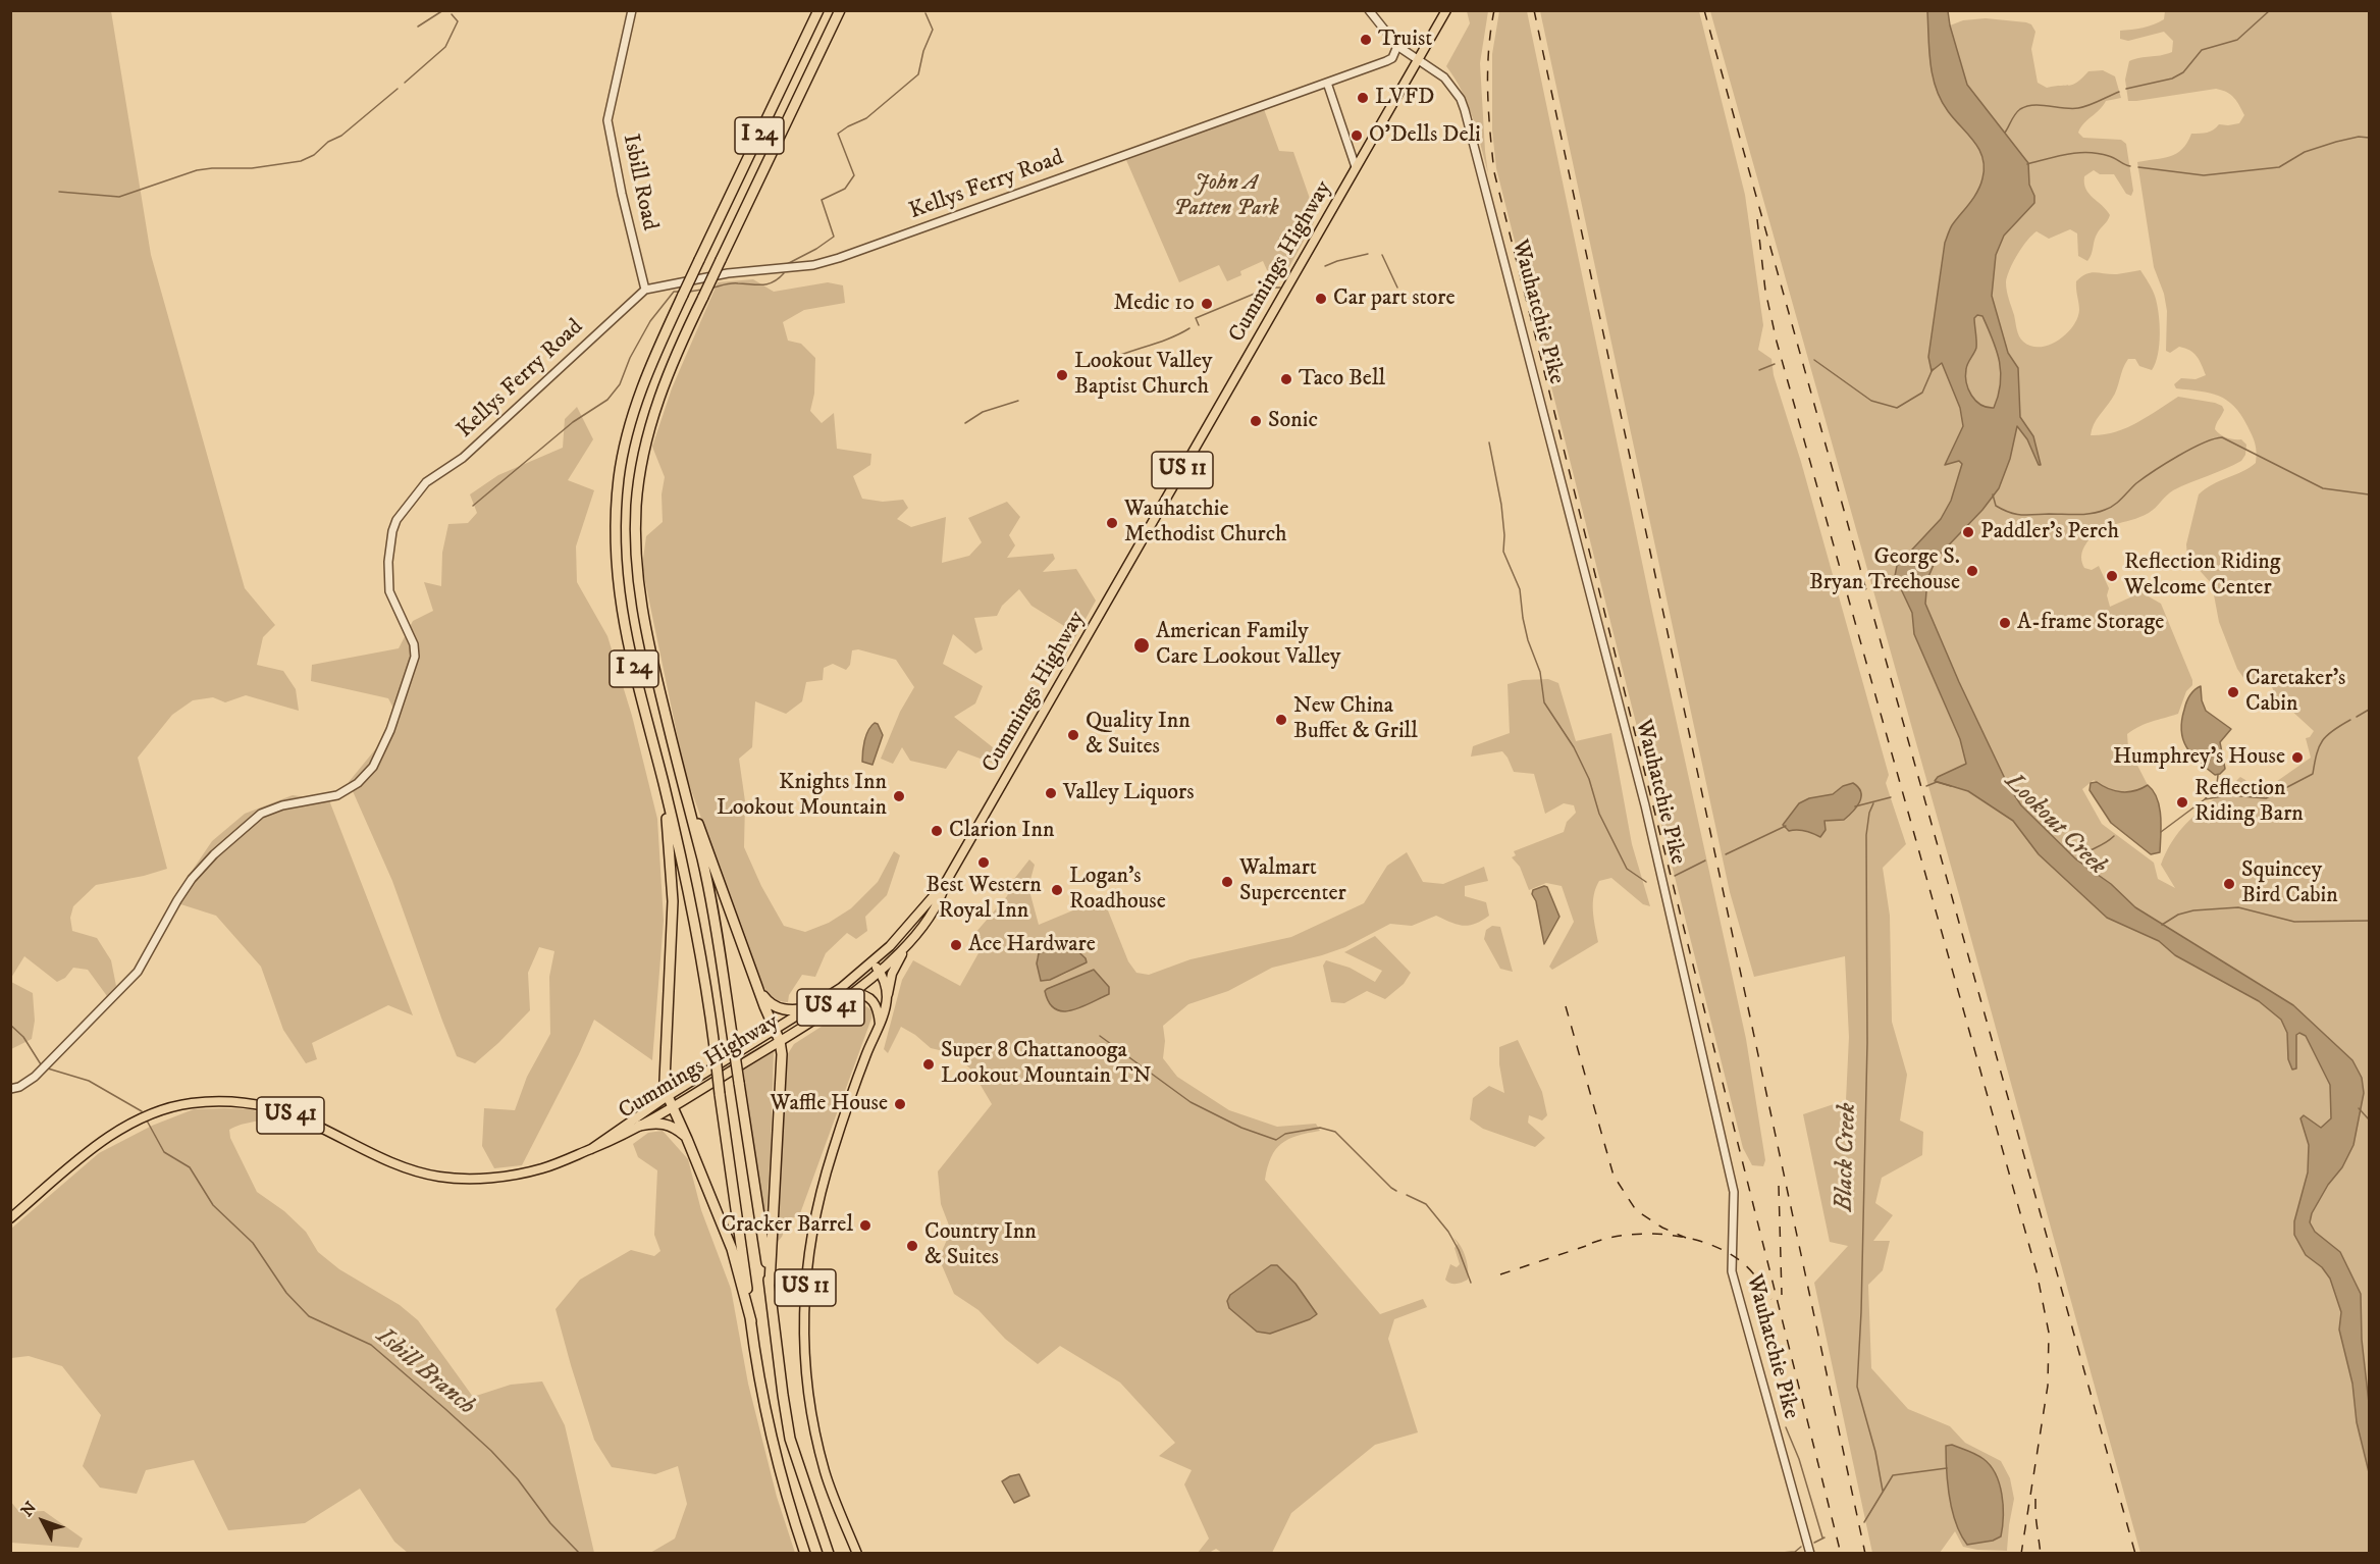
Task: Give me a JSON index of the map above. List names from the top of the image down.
{
  "streets": {
    "highway": ["I 24"],
    "main road": ["Cummings Highway", "US 11", "US 41"],
    "street": ["Isbill Road", "Kellys Ferry Road", "Wauhatchie Pike"]
  },
  "crossings": [
    ["Isbill Road", "Kellys Ferry Road"],
    ["Kellys Ferry Road", "Wauhatchie Pike"],
    ["Cummings Highway", "Wauhatchie Pike"],
    ["Cummings Highway", "US 11"]
  ],
  "water": ["Lookout Creek", "Black Creek", "Isbill Branch"],
  "parks": ["John A Patten Park"],
  "places": [
    "Truist",
    "LVFD",
    "O'Dells Deli",
    "Car part store",
    "Medic 10",
    "Lookout Valley Baptist Church",
    "Taco Bell",
    "Sonic",
    "Wauhatchie Methodist Church",
    "Paddler's Perch",
    "George S. Bryan Treehouse",
    "Reflection Riding Welcome Center",
    "A-frame Storage",
    "American Family Care Lookout Valley",
    "Caretaker's Cabin",
    "New China Buffet & Grill",
    "Quality Inn & Suites",
    "Humphrey's House",
    "Valley Liquors",
    "Knights Inn Lookout Mountain",
    "Reflection Riding Barn",
    "Clarion Inn",
    "Best Western Royal Inn",
    "Walmart Supercenter",
    "Squincey Bird Cabin",
    "Logan's Roadhouse",
    "Ace Hardware",
    "Super 8 Chattanooga Lookout Mountain TN",
    "Waffle House",
    "Cracker Barrel",
    "Country Inn & Suites"
  ],
  "north": "top left"
}
